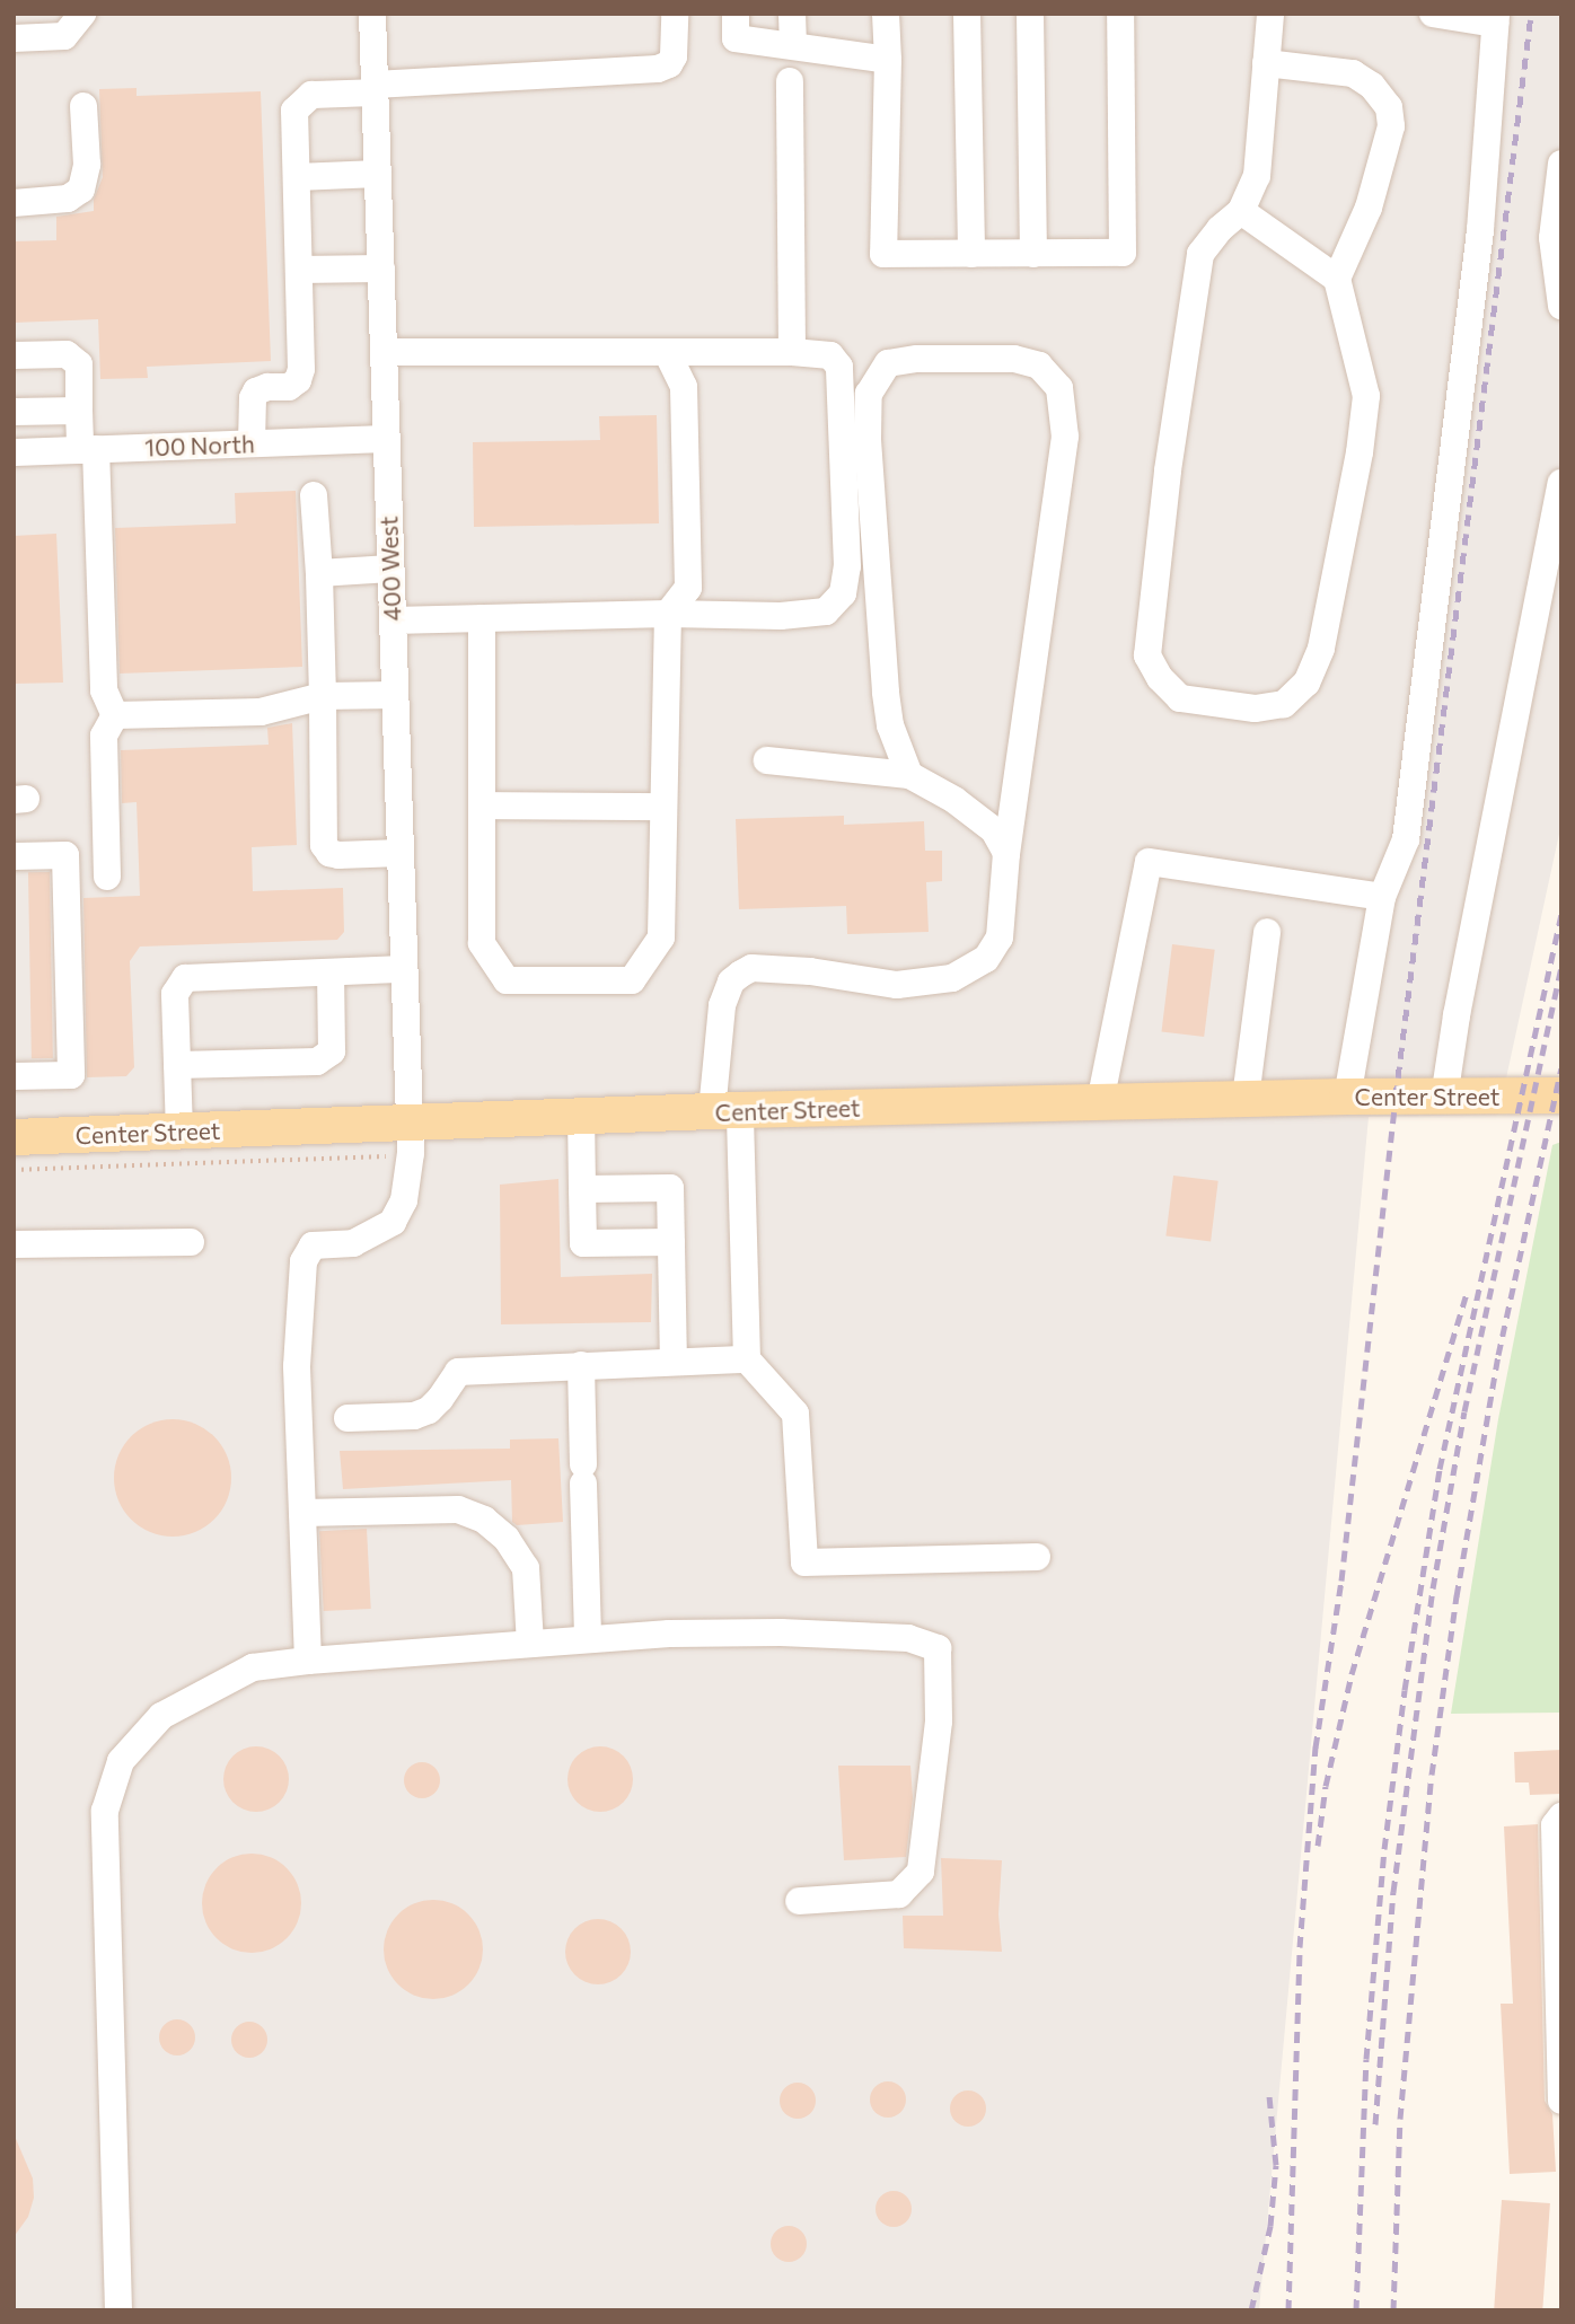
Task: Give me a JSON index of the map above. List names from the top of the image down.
{
  "streets": {
    "main road": ["Center Street"],
    "street": ["100 North", "400 West"]
  },
  "crossings": [
    ["100 North", "400 West"],
    ["400 West", "Center Street"]
  ]
}
